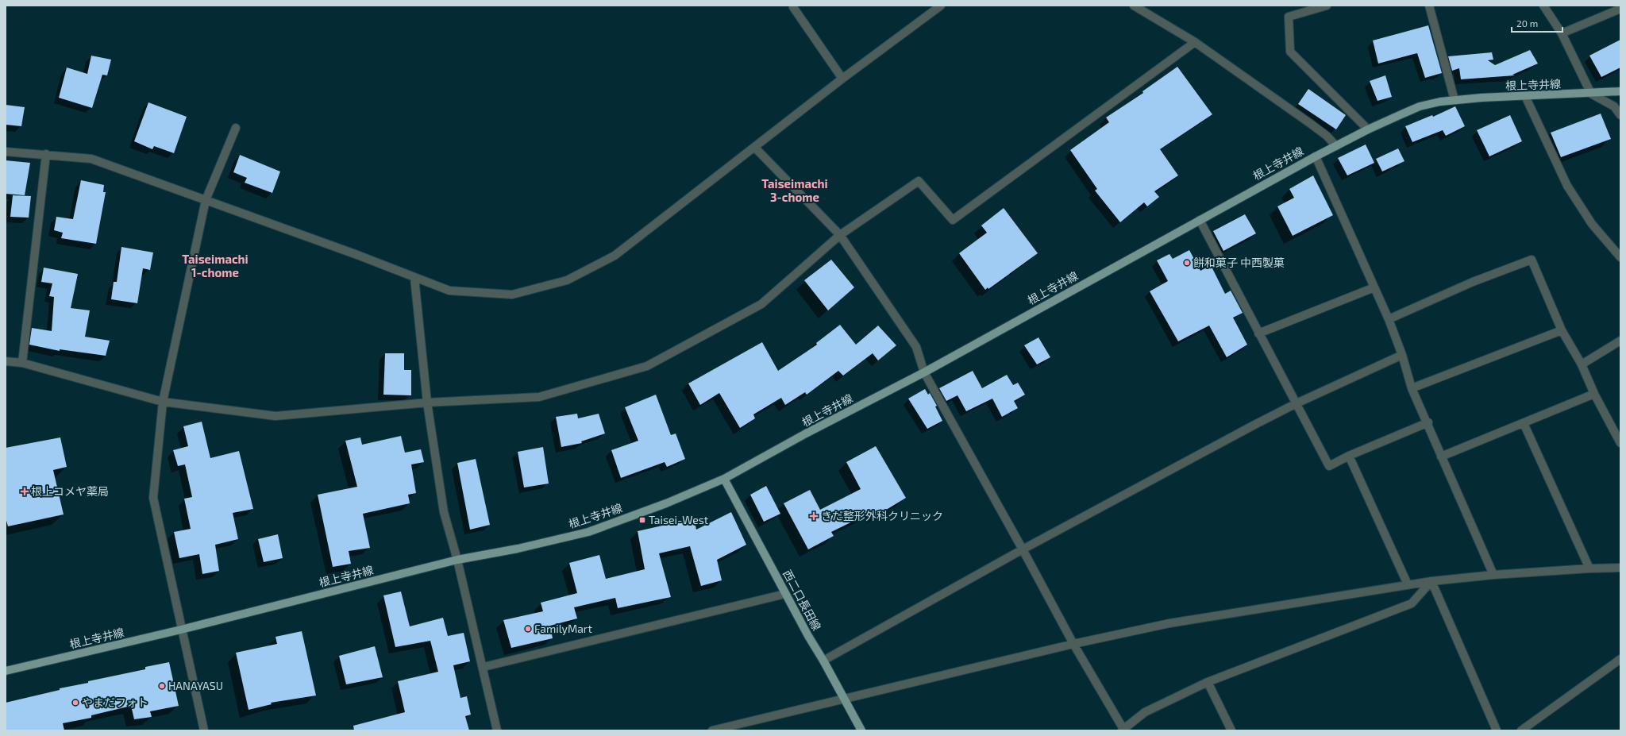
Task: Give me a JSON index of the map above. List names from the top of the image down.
{
  "streets": {
    "main road": ["根上寺井線", "西二口長田線"]
  },
  "crossings": [
    ["根上寺井線", "西二口長田線"]
  ],
  "districts": ["Taiseimachi 3-chome", "Taiseimachi 1-chome"],
  "places": {
    "other": [
      "餅和菓子 中西製菓",
      "FamilyMart",
      "HANAYASU",
      "やまだフォト"
    ],
    "health": ["根上コメヤ薬局", "きだ整形外科クリニック"],
    "transit": ["Taisei-West"]
  },
  "scale_bar": "20 m"
}
